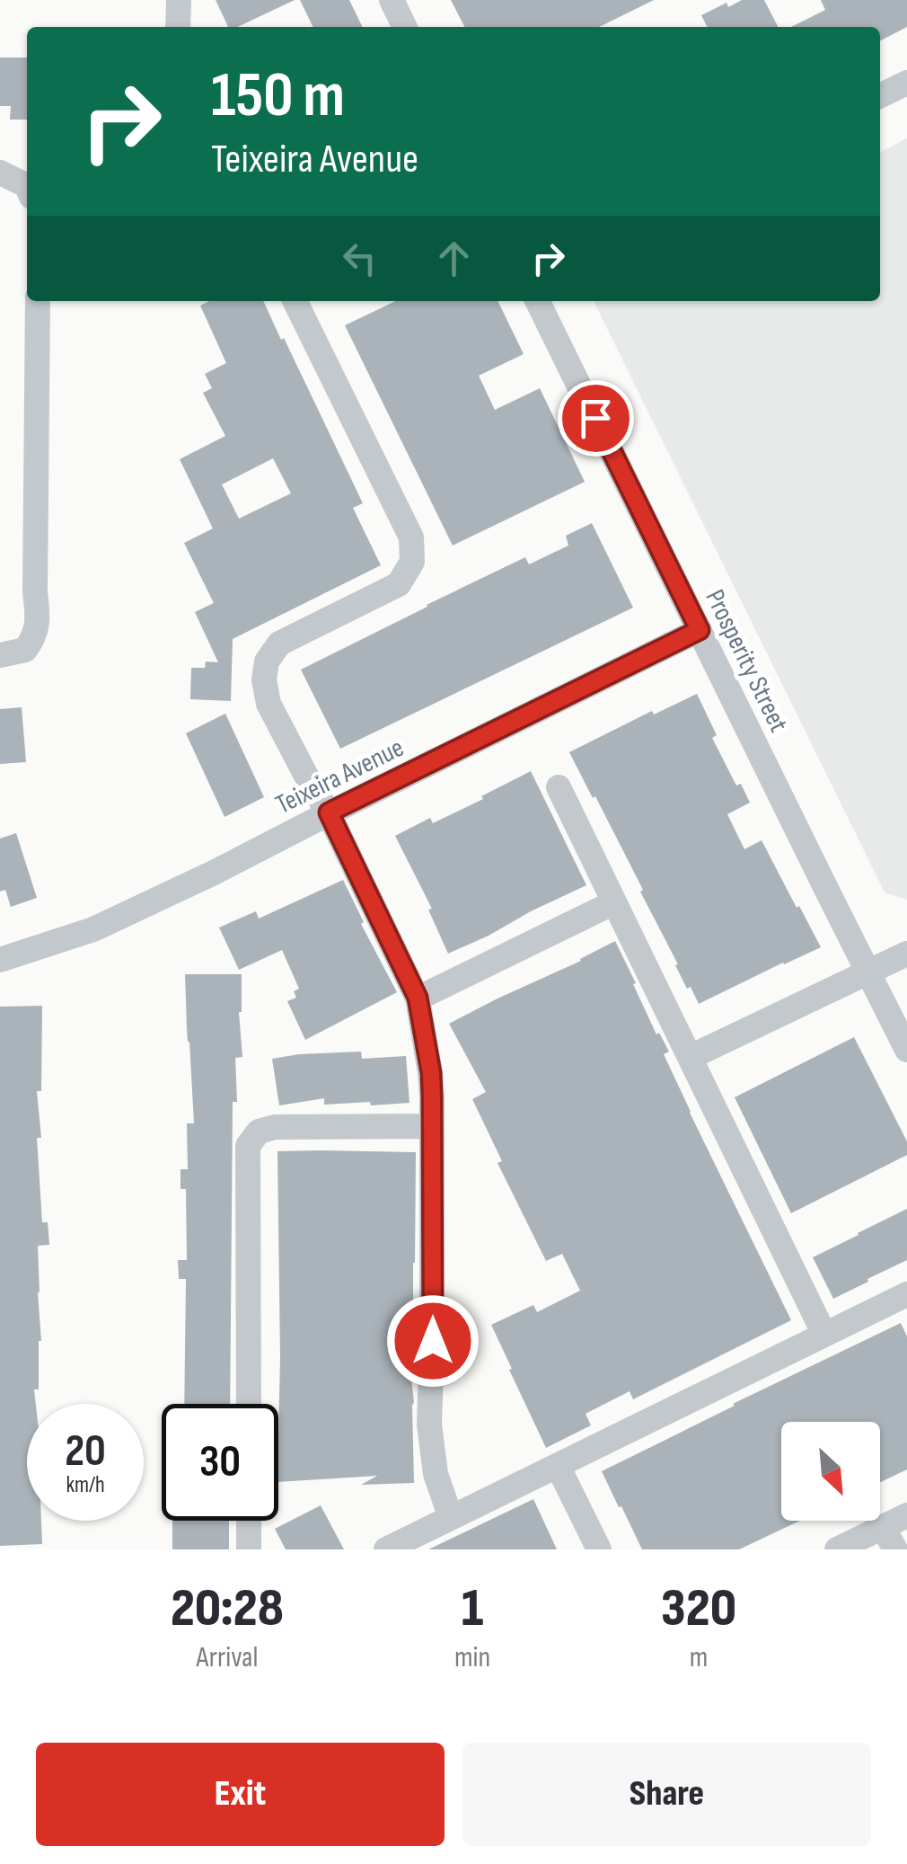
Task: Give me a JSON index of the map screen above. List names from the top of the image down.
{
  "streets": {
    "street": ["Prosperity Street", "Teixeira Avenue"]
  },
  "crossings": [
    ["Prosperity Street", "Teixeira Avenue"]
  ],
  "north": "bottom right",
  "page": {
    "turn": ["150 m", "Teixeira Avenue"],
    "speed": "20 km/h",
    "limit": "30",
    "eta": [
      "20:28",
      "Arrival",
      "1",
      "min",
      "320",
      "m"
    ],
    "buttons": ["Exit", "Share"]
  }
}
